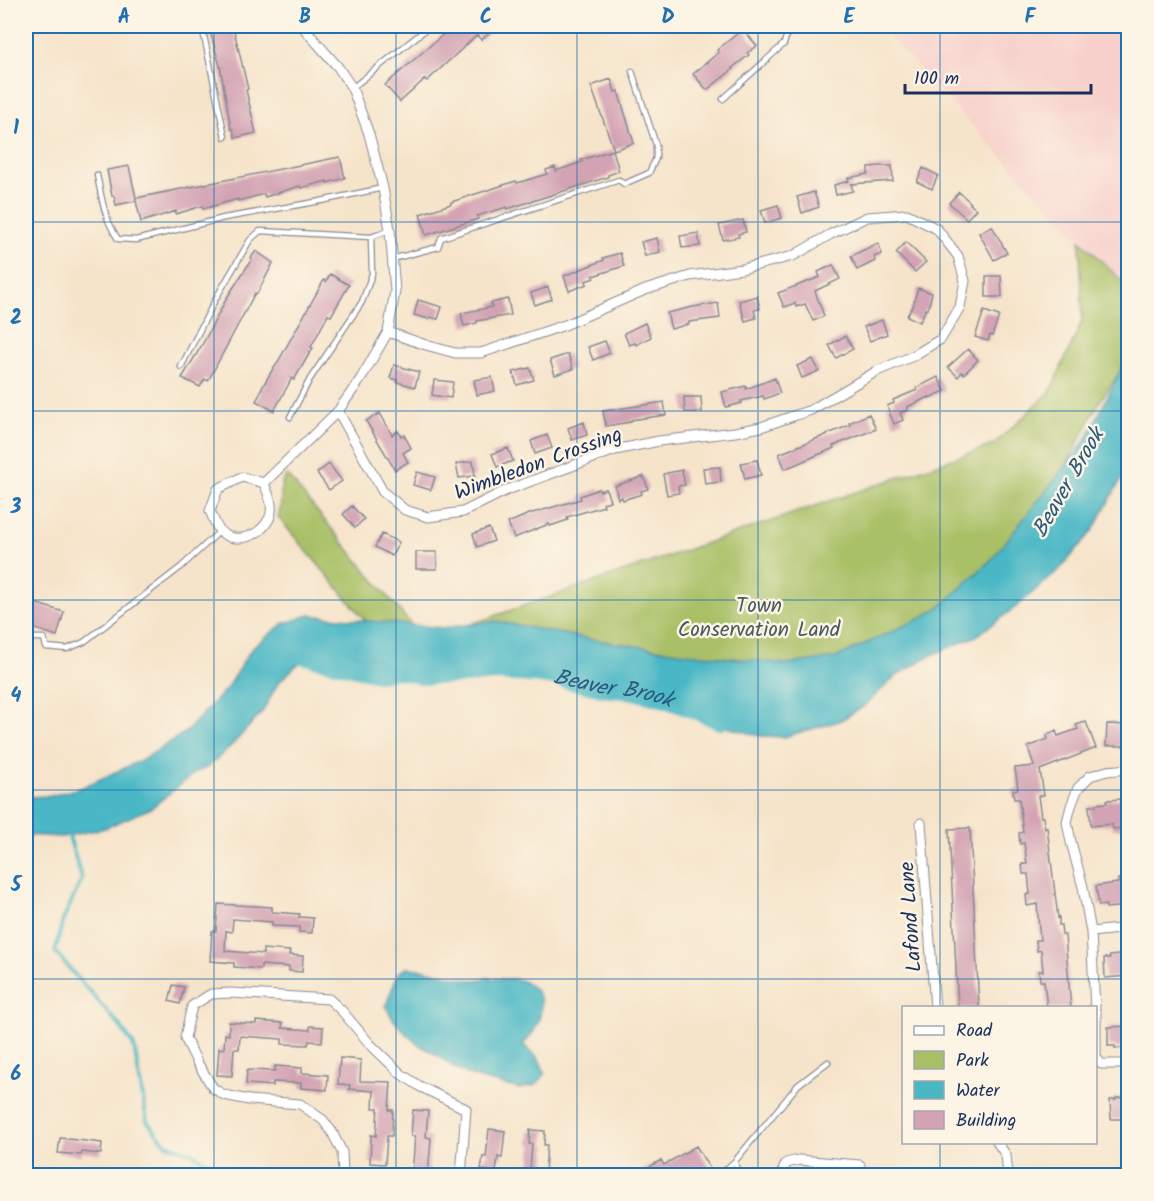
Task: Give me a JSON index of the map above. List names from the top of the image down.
{
  "streets": {
    "street": ["Wimbledon Crossing", "Lafond Lane"]
  },
  "water": ["Beaver Brook"],
  "parks": ["Town Conservation Land"],
  "legend": [
    "Road",
    "Park",
    "Water",
    "Building"
  ],
  "scale_bar": "100 m",
  "grid": {
    "columns": [
      "A",
      "B",
      "C",
      "D",
      "E",
      "F"
    ],
    "rows": [
      "1",
      "2",
      "3",
      "4",
      "5",
      "6"
    ]
  }
}
